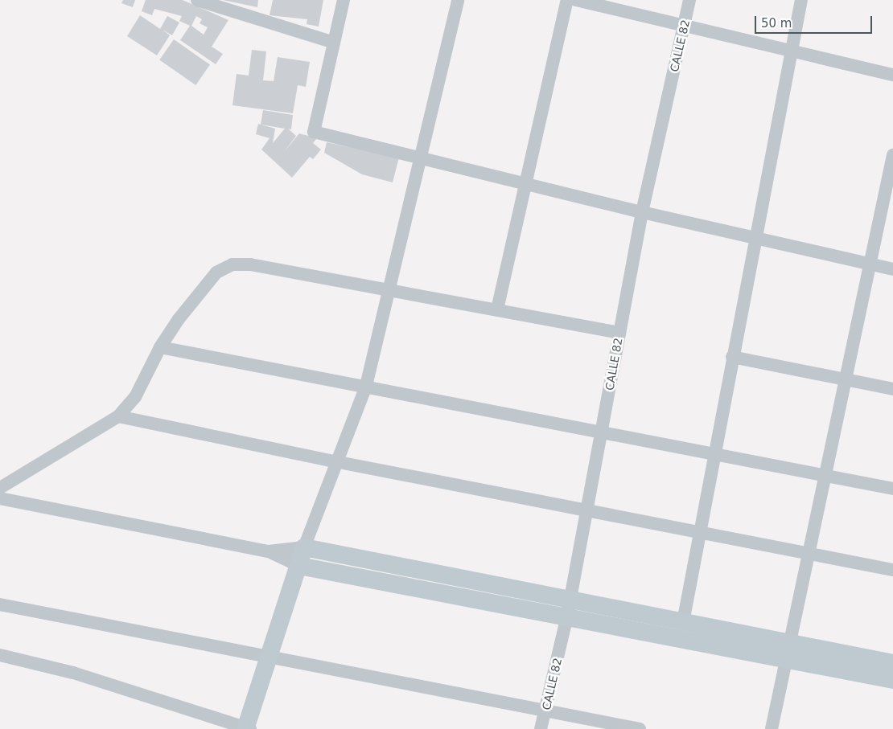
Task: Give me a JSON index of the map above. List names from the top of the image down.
{
  "streets": {
    "street": ["CALLE 82"]
  },
  "scale_bar": "50 m"
}
